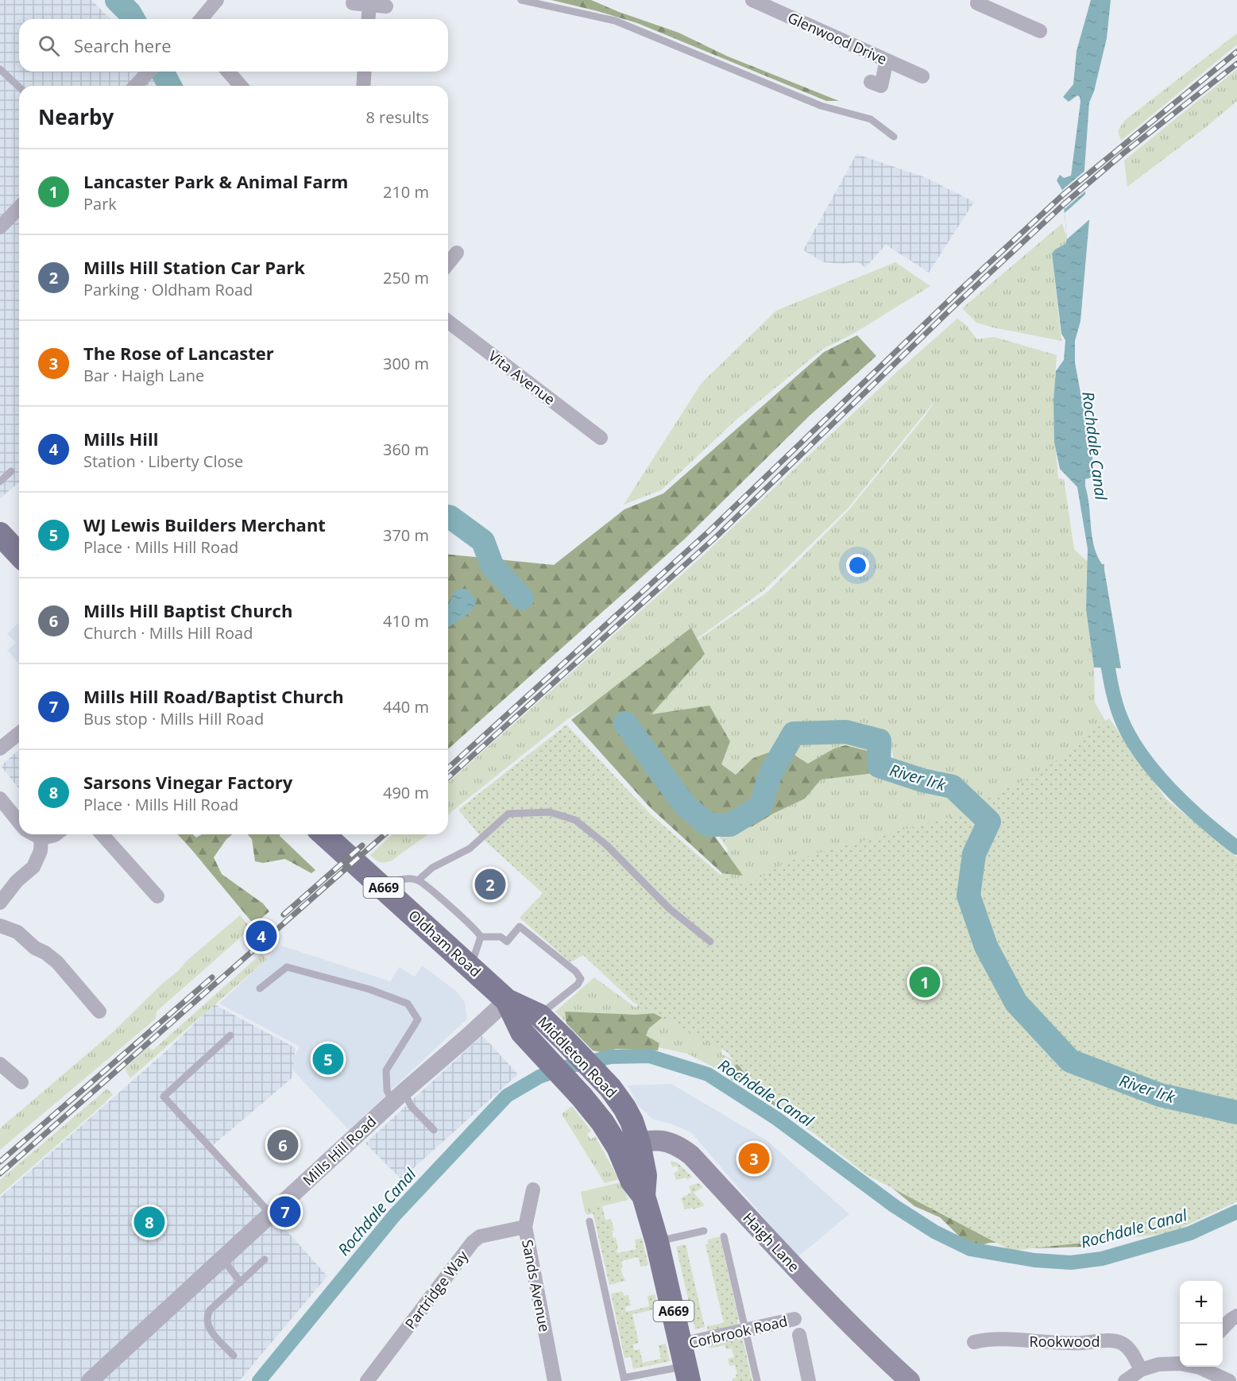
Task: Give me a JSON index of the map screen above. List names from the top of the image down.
{
  "streets": {
    "main road": [
      "A669",
      "Oldham Road",
      "Middleton Road",
      "Haigh Lane"
    ],
    "street": [
      "Glenwood Drive",
      "Vita Avenue",
      "Mills Hill Road",
      "Sands Avenue",
      "Partridge Way",
      "Corbrook Road",
      "Rookwood"
    ]
  },
  "crossings": [
    ["Oldham Road", "Middleton Road"],
    ["Oldham Road", "Mills Hill Road"],
    ["Middleton Road", "Mills Hill Road"],
    ["Middleton Road", "Haigh Lane"],
    ["Middleton Road", "Corbrook Road"],
    ["Sands Avenue", "Partridge Way"]
  ],
  "water": ["Rochdale Canal", "River Irk"],
  "page": {
    "search": "Search here",
    "heading": ["Nearby", "8 results"],
    "list": [
      {
        "mark": "1",
        "name": "Lancaster Park & Animal Farm",
        "note": "Park",
        "value": "210 m"
      },
      {
        "mark": "2",
        "name": "Mills Hill Station Car Park",
        "note": "Parking · Oldham Road",
        "value": "250 m"
      },
      {
        "mark": "3",
        "name": "The Rose of Lancaster",
        "note": "Bar · Haigh Lane",
        "value": "300 m"
      },
      {
        "mark": "4",
        "name": "Mills Hill",
        "note": "Station · Liberty Close",
        "value": "360 m"
      },
      {
        "mark": "5",
        "name": "WJ Lewis Builders Merchant",
        "note": "Place · Mills Hill Road",
        "value": "370 m"
      },
      {
        "mark": "6",
        "name": "Mills Hill Baptist Church",
        "note": "Church · Mills Hill Road",
        "value": "410 m"
      },
      {
        "mark": "7",
        "name": "Mills Hill Road/Baptist Church",
        "note": "Bus stop · Mills Hill Road",
        "value": "440 m"
      },
      {
        "mark": "8",
        "name": "Sarsons Vinegar Factory",
        "note": "Place · Mills Hill Road",
        "value": "490 m"
      }
    ],
    "pins": [
      "2",
      "4",
      "1",
      "5",
      "6",
      "3",
      "7",
      "8"
    ],
    "map_buttons": ["+", "−"]
  }
}
